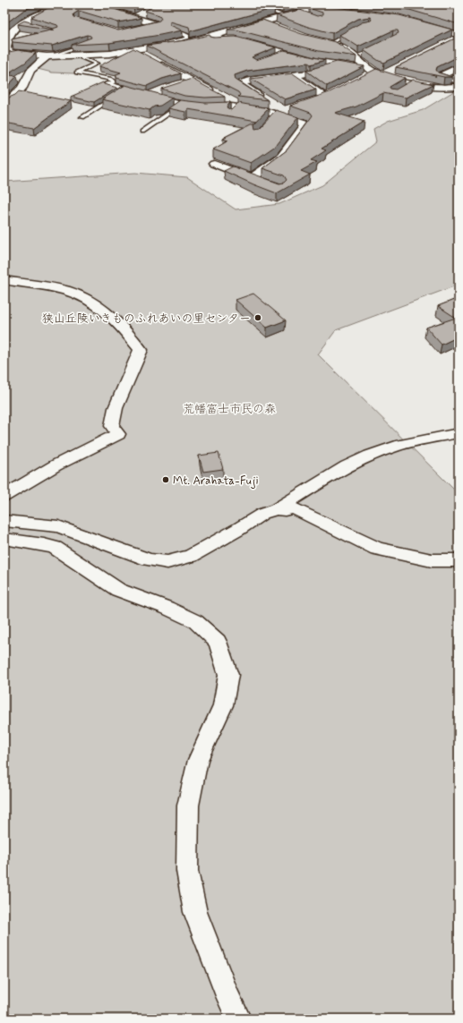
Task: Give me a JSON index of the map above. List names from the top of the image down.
{
  "parks": ["荒幡富士市民の森"],
  "places": ["狭山丘陵いきものふれあいの里センター", "Mt. Arahata-Fuji"]
}
